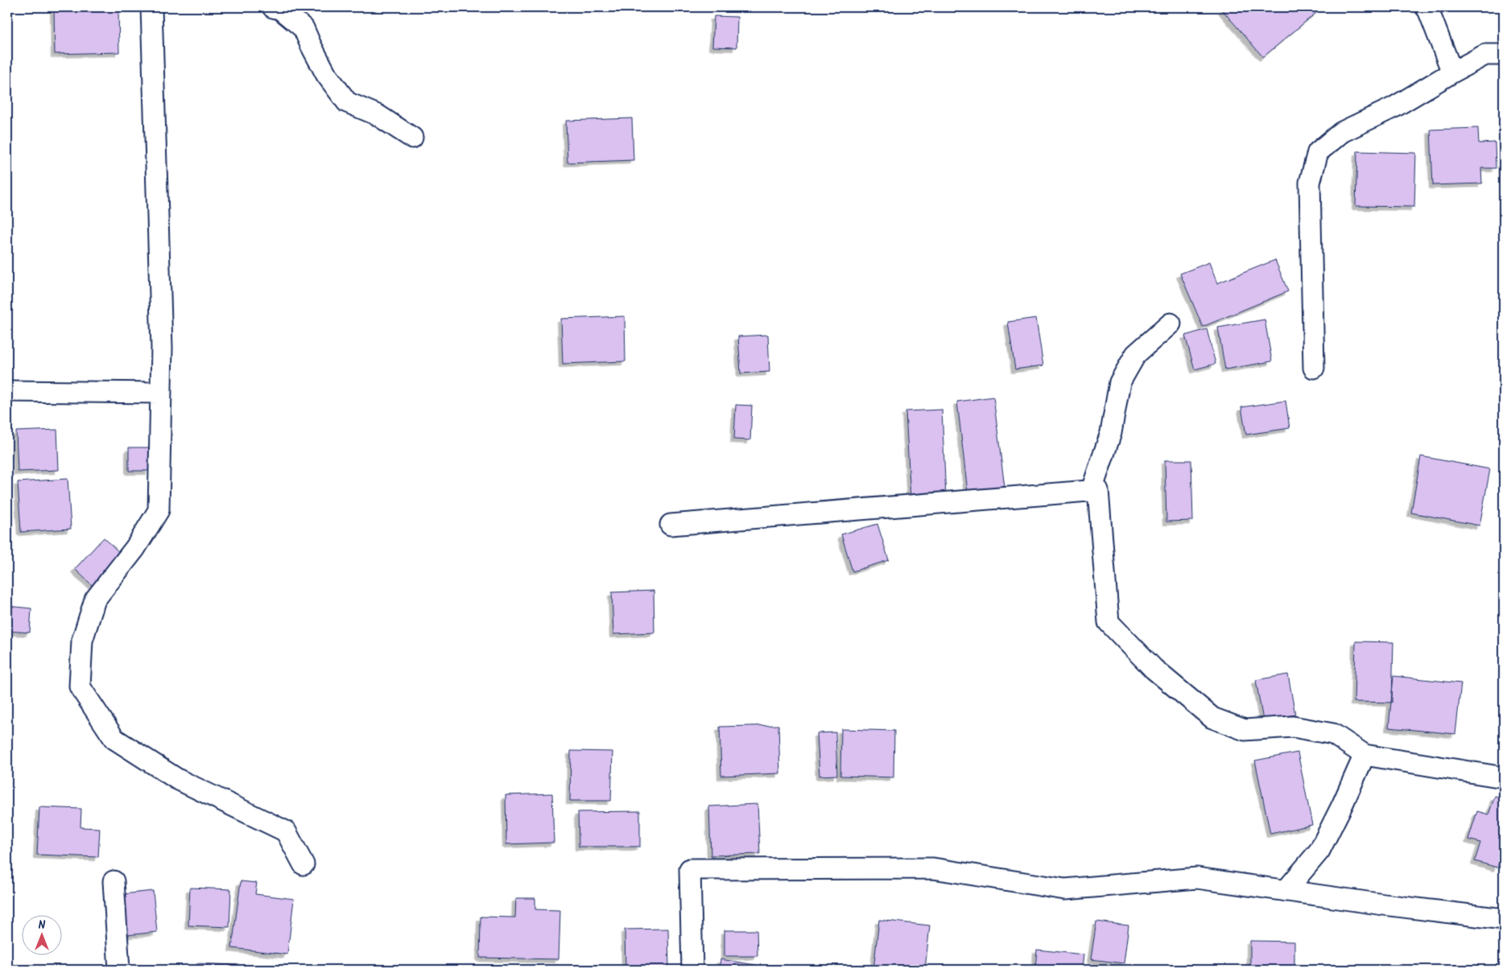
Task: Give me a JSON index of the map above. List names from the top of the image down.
{
  "north": "top"
}
